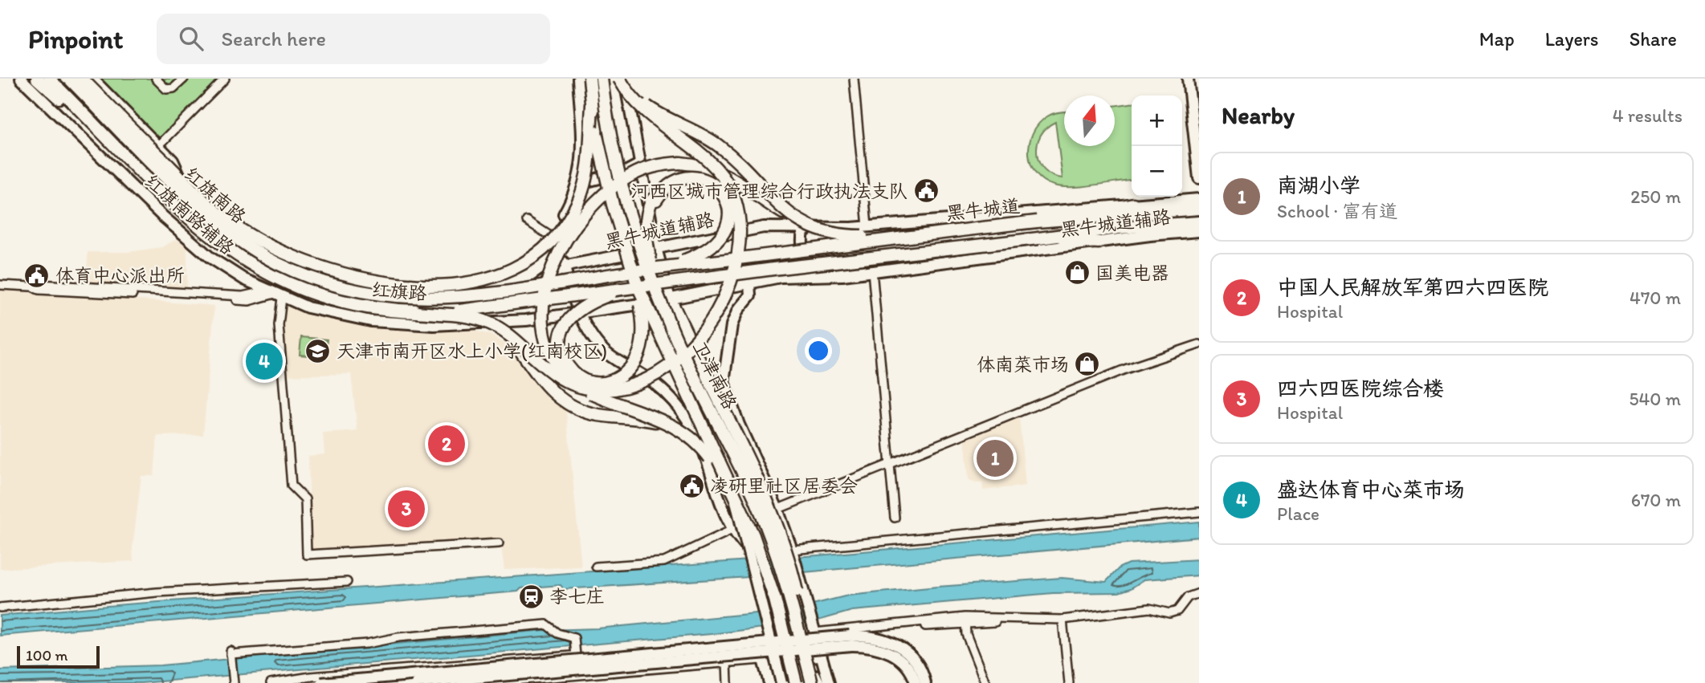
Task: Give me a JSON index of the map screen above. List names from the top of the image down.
{
  "streets": {
    "highway": [
      "红旗南路",
      "黑牛城道",
      "红旗路",
      "卫津南路"
    ],
    "main road": ["红旗南路辅路", "黑牛城道辅路"]
  },
  "crossings": [
    ["红旗南路", "红旗路"],
    ["黑牛城道", "红旗路"],
    ["红旗南路辅路", "黑牛城道辅路"],
    ["黑牛城道辅路", "卫津南路"],
    ["红旗路", "卫津南路"]
  ],
  "places": {
    "public building": ["河西区城市管理综合行政执法支队", "体育中心派出所", "凌研里社区居委会"],
    "shop": ["国美电器", "体南菜市场"],
    "school or university": ["天津市南开区水上小学(红南校区)"],
    "station": ["李七庄"]
  },
  "scale_bar": "100 m",
  "north": "top",
  "page": {
    "header": "Pinpoint",
    "search": "Search here",
    "nav": ["Map", "Layers", "Share"],
    "heading": ["Nearby", "4 results"],
    "map_buttons": ["+", "−"],
    "list": [
      {
        "mark": "1",
        "name": "南湖小学",
        "note": "School · 富有道",
        "value": "250 m"
      },
      {
        "mark": "2",
        "name": "中国人民解放军第四六四医院",
        "note": "Hospital",
        "value": "470 m"
      },
      {
        "mark": "3",
        "name": "四六四医院综合楼",
        "note": "Hospital",
        "value": "540 m"
      },
      {
        "mark": "4",
        "name": "盛达体育中心菜市场",
        "note": "Place",
        "value": "670 m"
      }
    ],
    "pins": [
      "4",
      "2",
      "1",
      "3"
    ],
    "scale": "100 m"
  }
}
